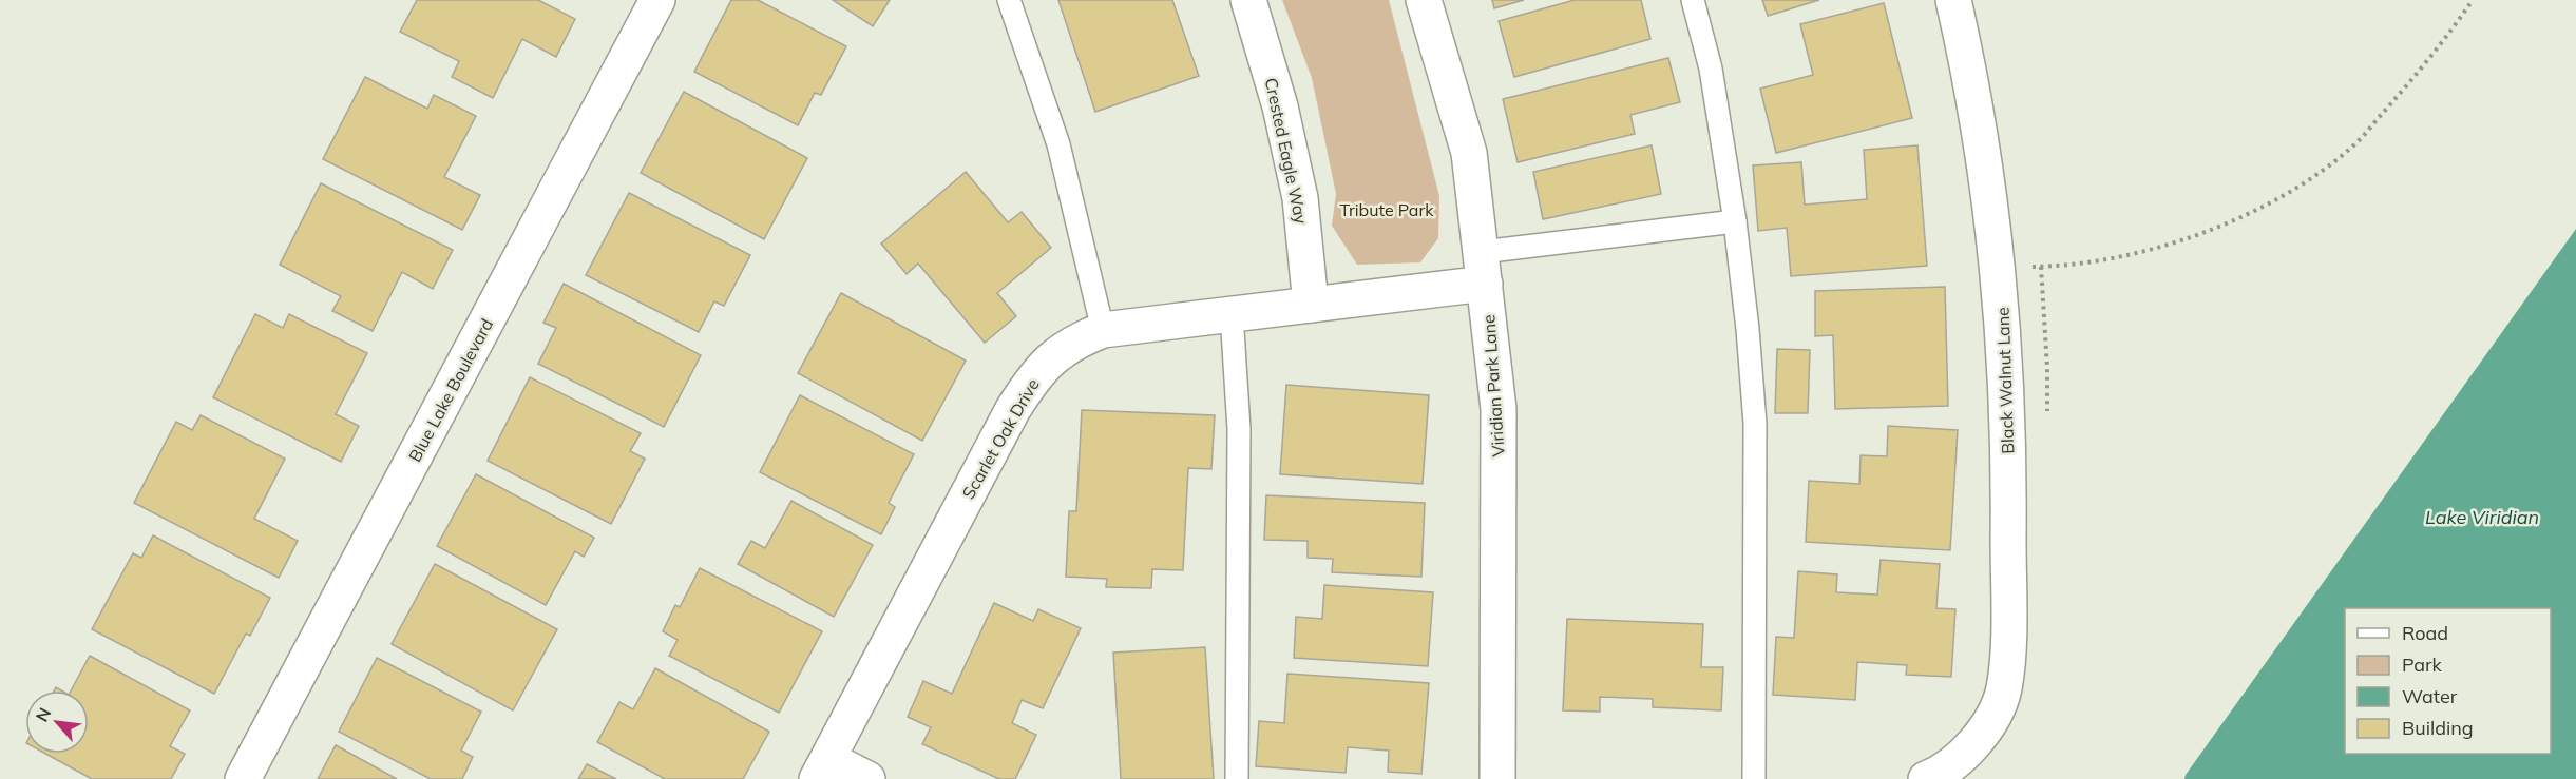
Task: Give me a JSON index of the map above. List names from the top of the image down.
{
  "streets": {
    "street": [
      "Crested Eagle Way",
      "Black Walnut Lane",
      "Viridian Park Lane",
      "Blue Lake Boulevard",
      "Scarlet Oak Drive"
    ]
  },
  "crossings": [
    ["Crested Eagle Way", "Scarlet Oak Drive"],
    ["Viridian Park Lane", "Scarlet Oak Drive"]
  ],
  "water": ["Lake Viridian"],
  "parks": ["Tribute Park"],
  "legend": [
    "Road",
    "Park",
    "Water",
    "Building"
  ],
  "north": "top left"
}
